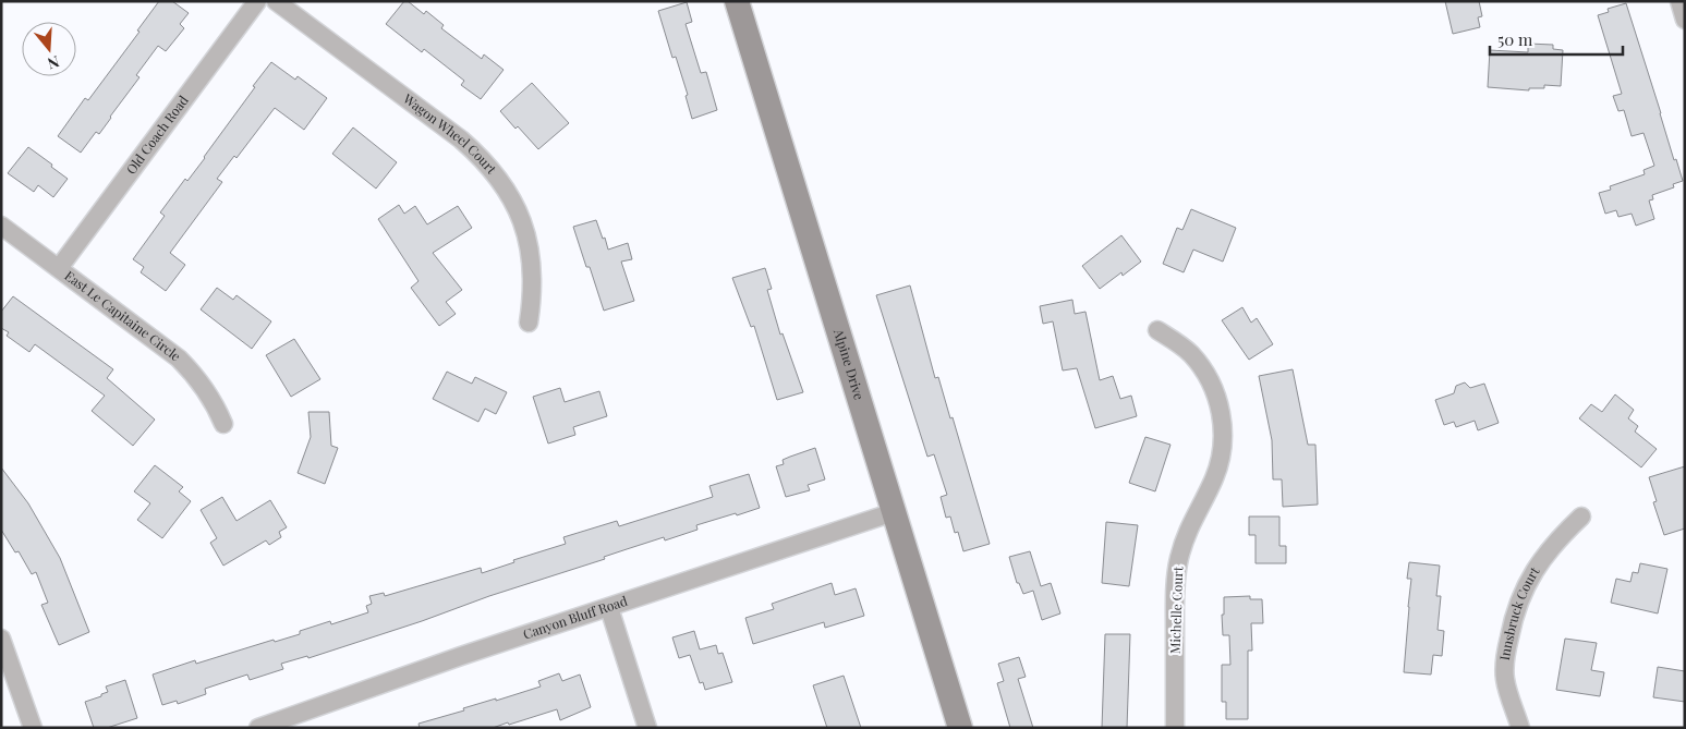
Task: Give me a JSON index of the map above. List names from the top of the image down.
{
  "streets": {
    "street": [
      "Old Coach Road",
      "Wagon Wheel Court",
      "East Le Capitaine Circle",
      "Alpine Drive",
      "Michelle Court",
      "Innsbruck Court",
      "Canyon Bluff Road"
    ]
  },
  "crossings": [
    ["Old Coach Road", "East Le Capitaine Circle"],
    ["Alpine Drive", "Canyon Bluff Road"]
  ],
  "scale_bar": "50 m",
  "north": "bottom"
}
